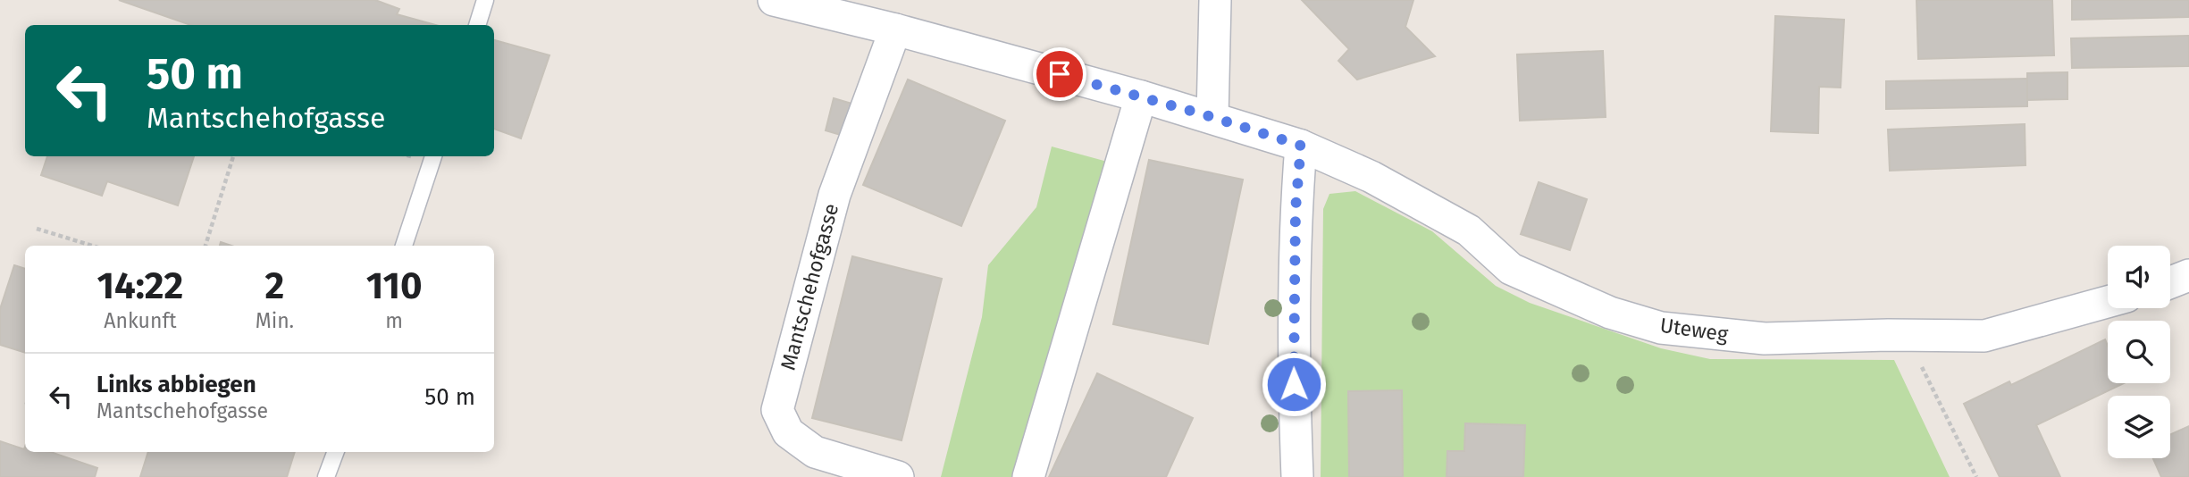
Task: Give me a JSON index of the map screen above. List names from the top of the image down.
{
  "streets": {
    "street": ["Mantschehofgasse", "Uteweg"]
  },
  "page": {
    "turn": ["50 m", "Mantschehofgasse"],
    "eta": [
      "14:22",
      "Ankunft",
      "2",
      "Min.",
      "110",
      "m"
    ],
    "list": [
      {
        "name": "Links abbiegen",
        "note": "Mantschehofgasse",
        "value": "50 m"
      }
    ]
  }
}
